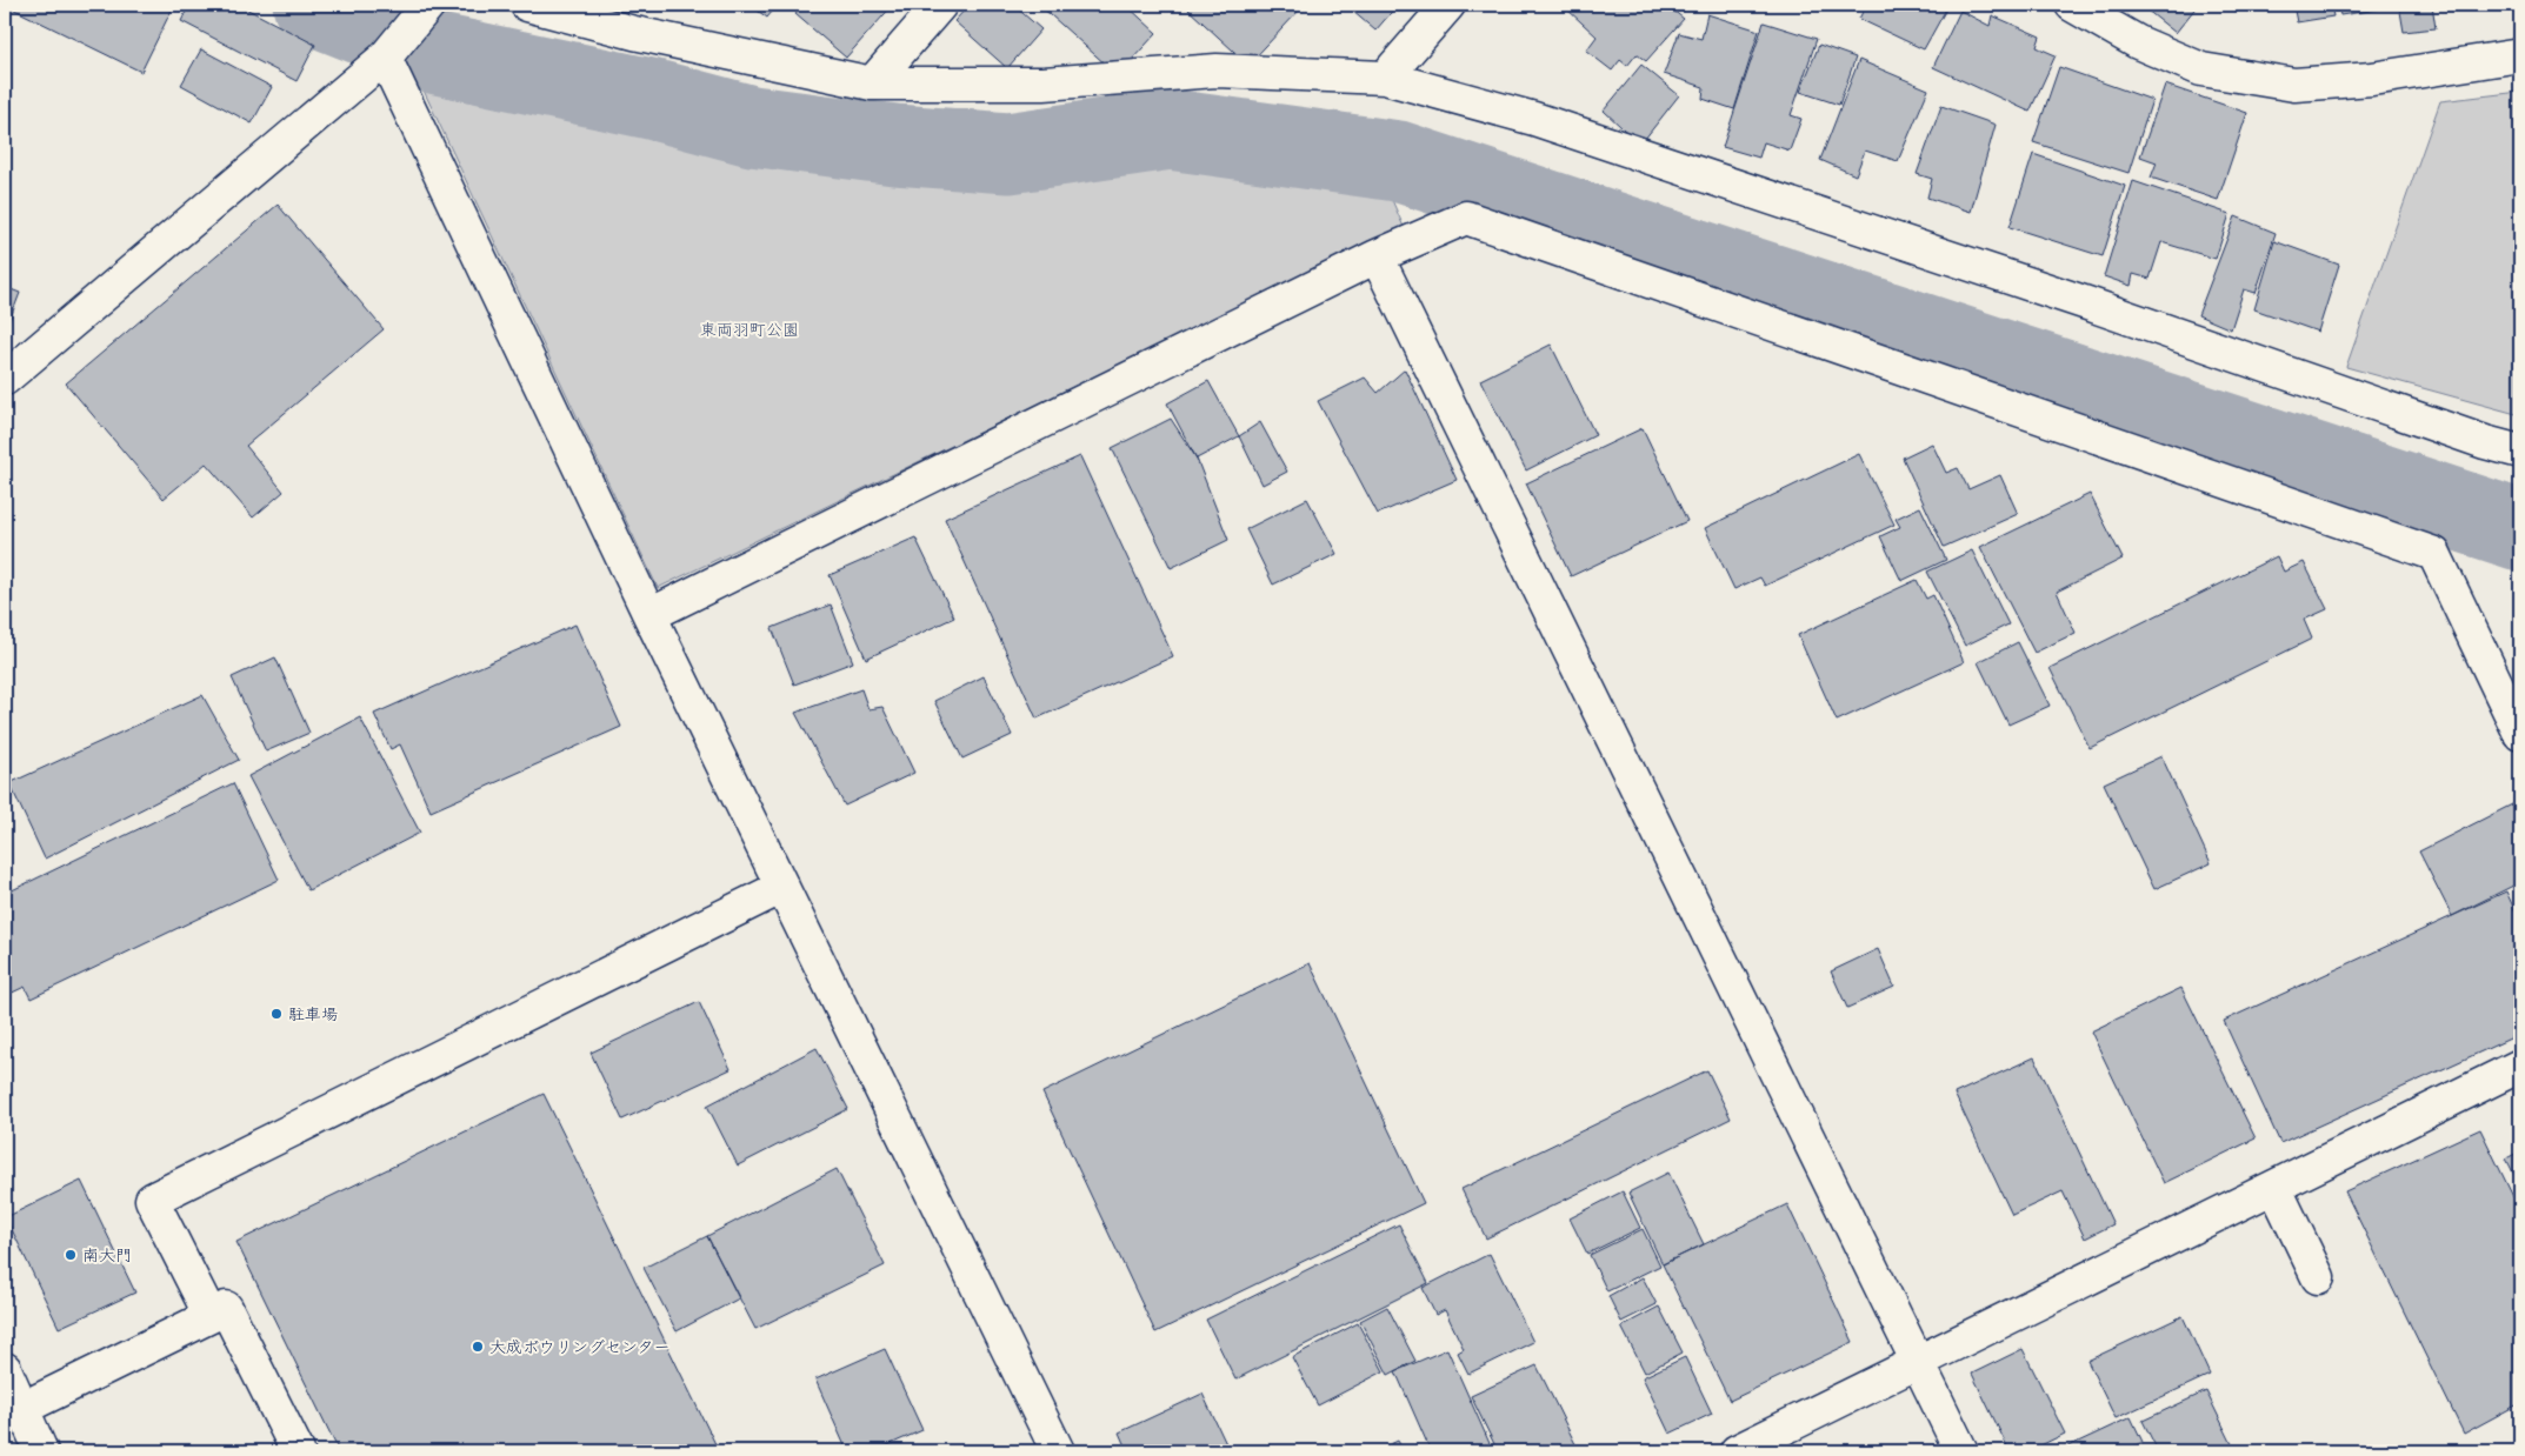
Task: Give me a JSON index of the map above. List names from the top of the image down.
{
  "parks": ["東両羽町公園"],
  "places": ["駐車場", "南大門", "大成ボウリングセンター"]
}
